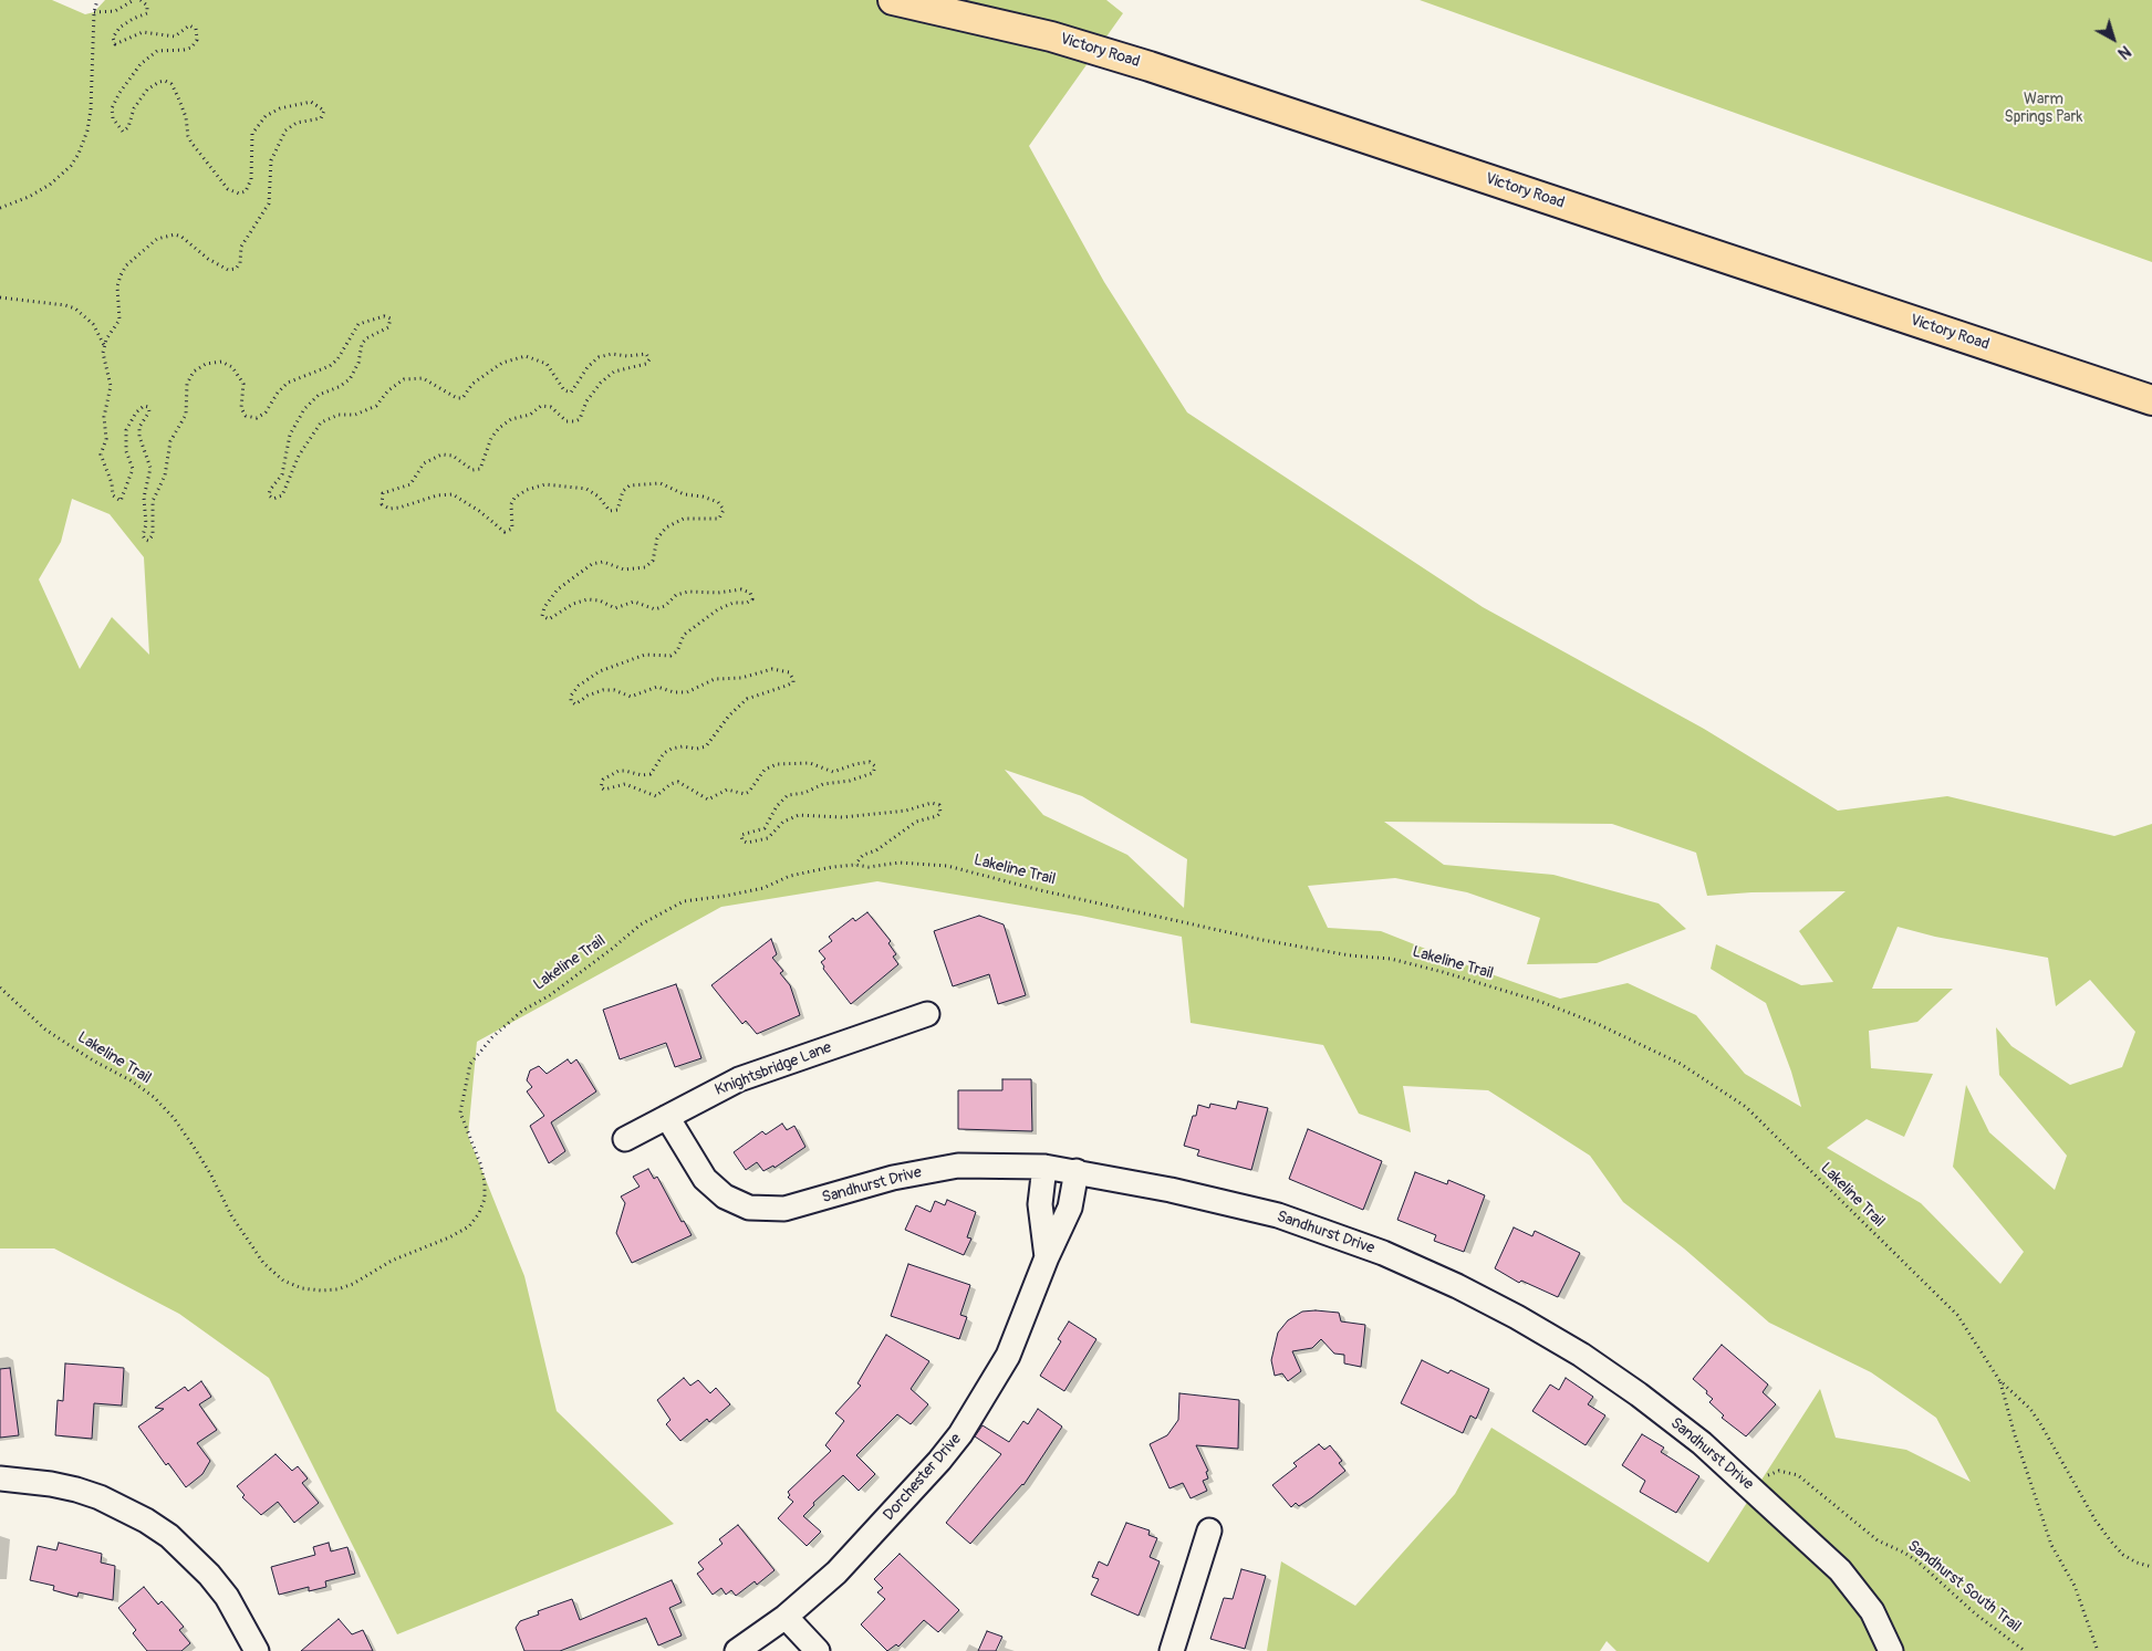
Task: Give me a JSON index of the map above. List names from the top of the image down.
{
  "streets": {
    "main road": ["Victory Road"],
    "street": ["Knightsbridge Lane", "Sandhurst Drive", "Dorchester Drive"],
    "path": ["Lakeline Trail", "Sandhurst South Trail"]
  },
  "crossings": [
    ["Knightsbridge Lane", "Sandhurst Drive"],
    ["Sandhurst Drive", "Dorchester Drive"],
    ["Sandhurst Drive", "Sandhurst South Trail"]
  ],
  "parks": ["Warm Springs Park"],
  "north": "bottom right"
}
